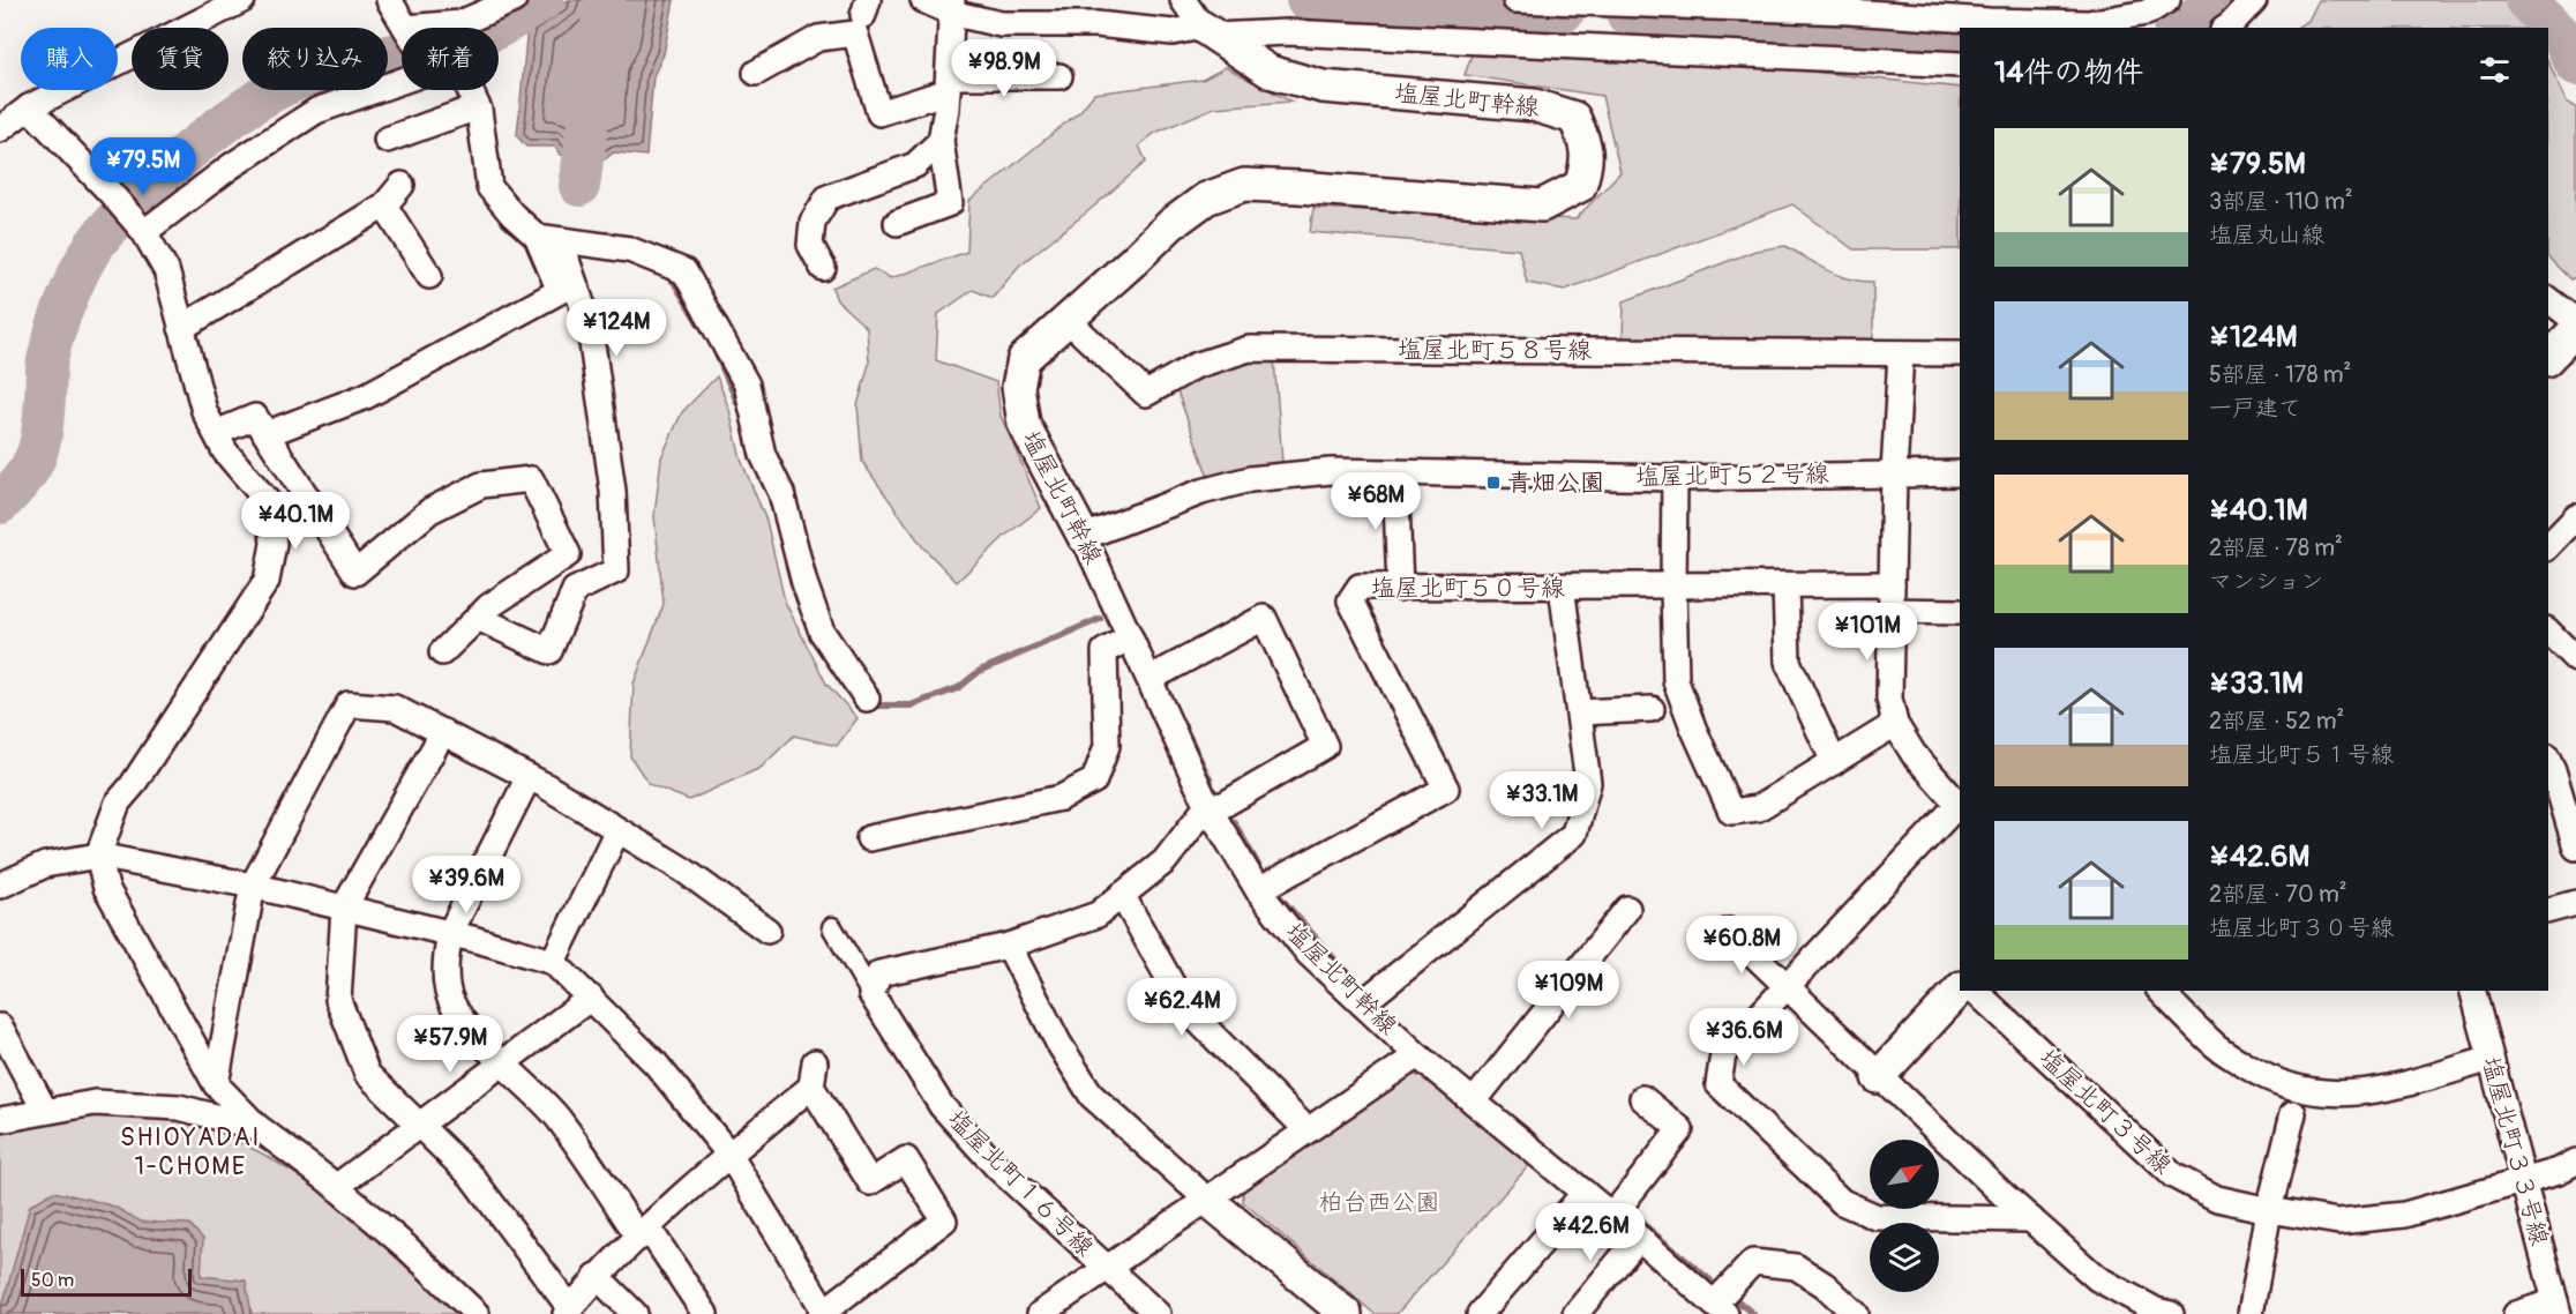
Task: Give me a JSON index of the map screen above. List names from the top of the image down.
{
  "streets": {
    "street": [
      "塩屋北町幹線",
      "塩屋北町５８号線",
      "塩屋北町５２号線",
      "塩屋北町５０号線",
      "塩屋北町３号線",
      "塩屋北町３３号線",
      "塩屋北町１６号線"
    ]
  },
  "crossings": [
    ["塩屋北町幹線", "塩屋北町５８号線"],
    ["塩屋北町幹線", "塩屋北町５２号線"],
    ["塩屋北町幹線", "塩屋北町５０号線"],
    ["塩屋北町幹線", "塩屋北町１６号線"],
    ["塩屋北町３号線", "塩屋北町３３号線"]
  ],
  "districts": ["SHIOYADAI 1-CHOME"],
  "parks": ["柏台西公園"],
  "places": {
    "transit": ["青畑公園"]
  },
  "scale_bar": "50 m",
  "north": "top right",
  "page": {
    "chip": [
      "購入",
      "賃貸",
      "絞り込み",
      "新着"
    ],
    "heading": "14件の物件",
    "price": [
      "¥98.9M",
      "¥79.5M",
      "¥124M",
      "¥68M",
      "¥40.1M",
      "¥101M",
      "¥33.1M",
      "¥39.6M",
      "¥60.8M",
      "¥109M",
      "¥62.4M",
      "¥36.6M",
      "¥57.9M",
      "¥42.6M"
    ],
    "list": [
      {
        "name": "¥79.5M",
        "note": "3部屋 · 110 m² · 塩屋丸山線"
      },
      {
        "name": "¥124M",
        "note": "5部屋 · 178 m² · 一戸建て"
      },
      {
        "name": "¥40.1M",
        "note": "2部屋 · 78 m² · マンション"
      },
      {
        "name": "¥33.1M",
        "note": "2部屋 · 52 m² · 塩屋北町５１号線"
      },
      {
        "name": "¥42.6M",
        "note": "2部屋 · 70 m² · 塩屋北町３０号線"
      }
    ],
    "scale": "50 m"
  }
}
